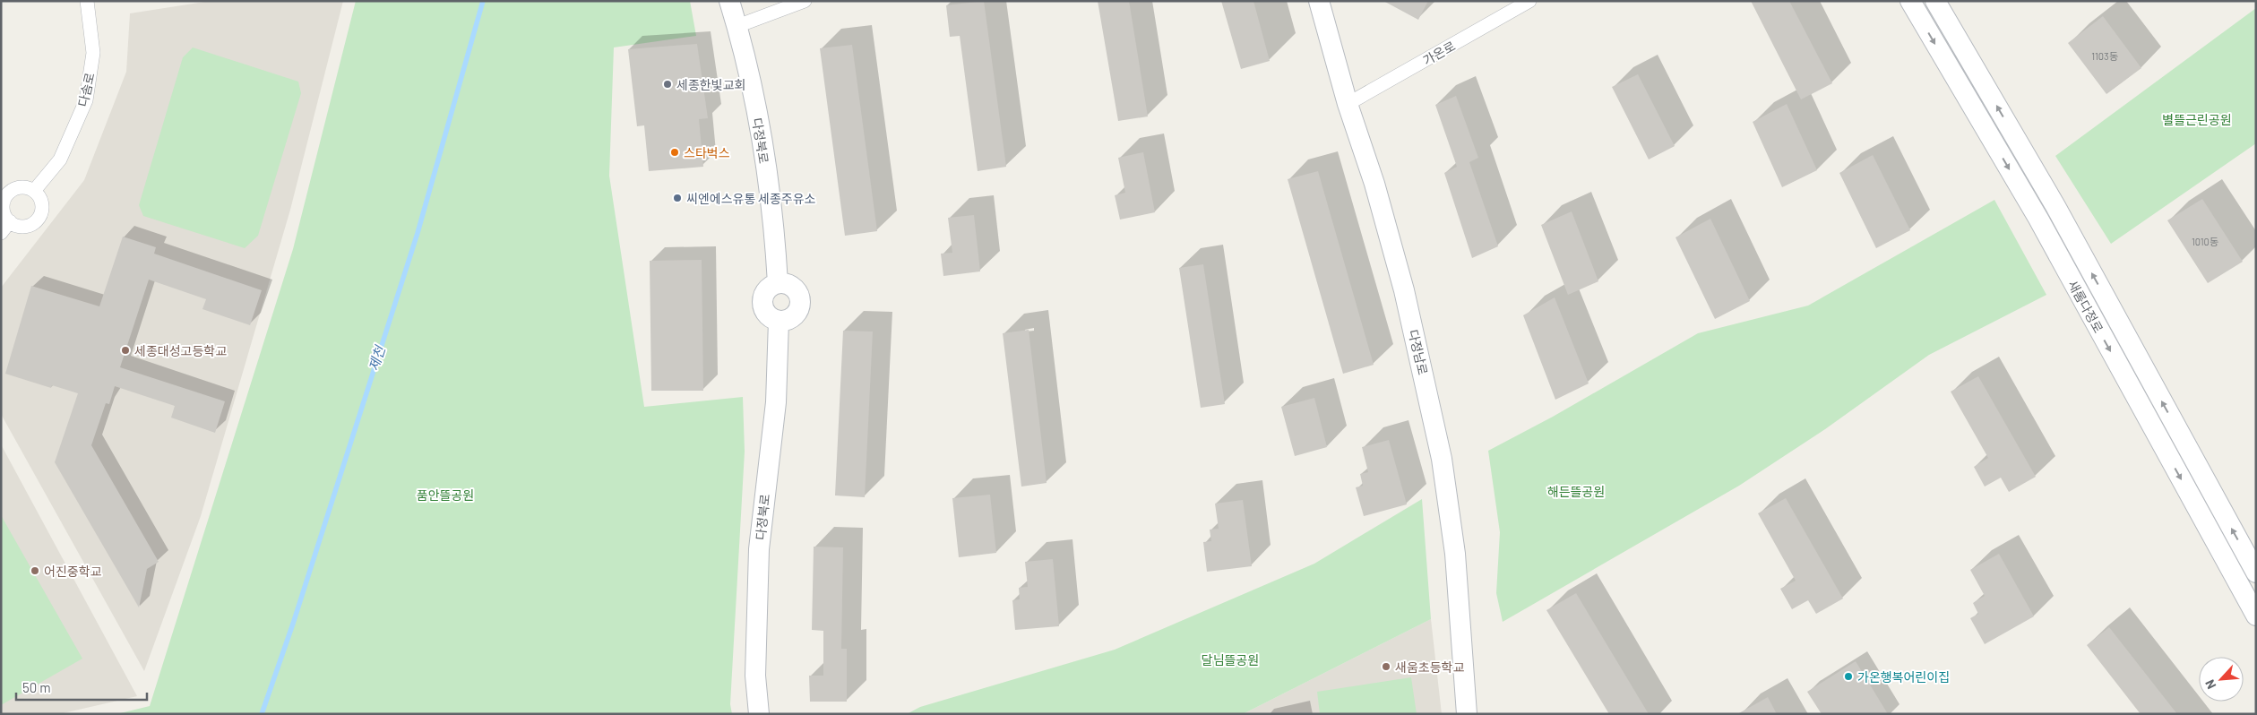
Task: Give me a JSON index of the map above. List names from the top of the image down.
{
  "streets": {
    "street": [
      "가온로",
      "다솜로",
      "다정북로",
      "새롬다정로",
      "다정남로"
    ]
  },
  "crossings": [
    ["가온로", "다정남로"]
  ],
  "water": ["제천"],
  "parks": [
    "별뜰근린공원",
    "해든뜰공원",
    "품안뜰공원",
    "달님뜰공원"
  ],
  "places": [
    "세종한빛교회",
    "스타벅스",
    "씨엔에스유통 세종주유소",
    "세종대성고등학교",
    "어진중학교",
    "새움초등학교",
    "가온행복어린이집"
  ],
  "house_numbers": ["1103동", "1010동"],
  "scale_bar": "50 m",
  "north": "bottom left"
}
